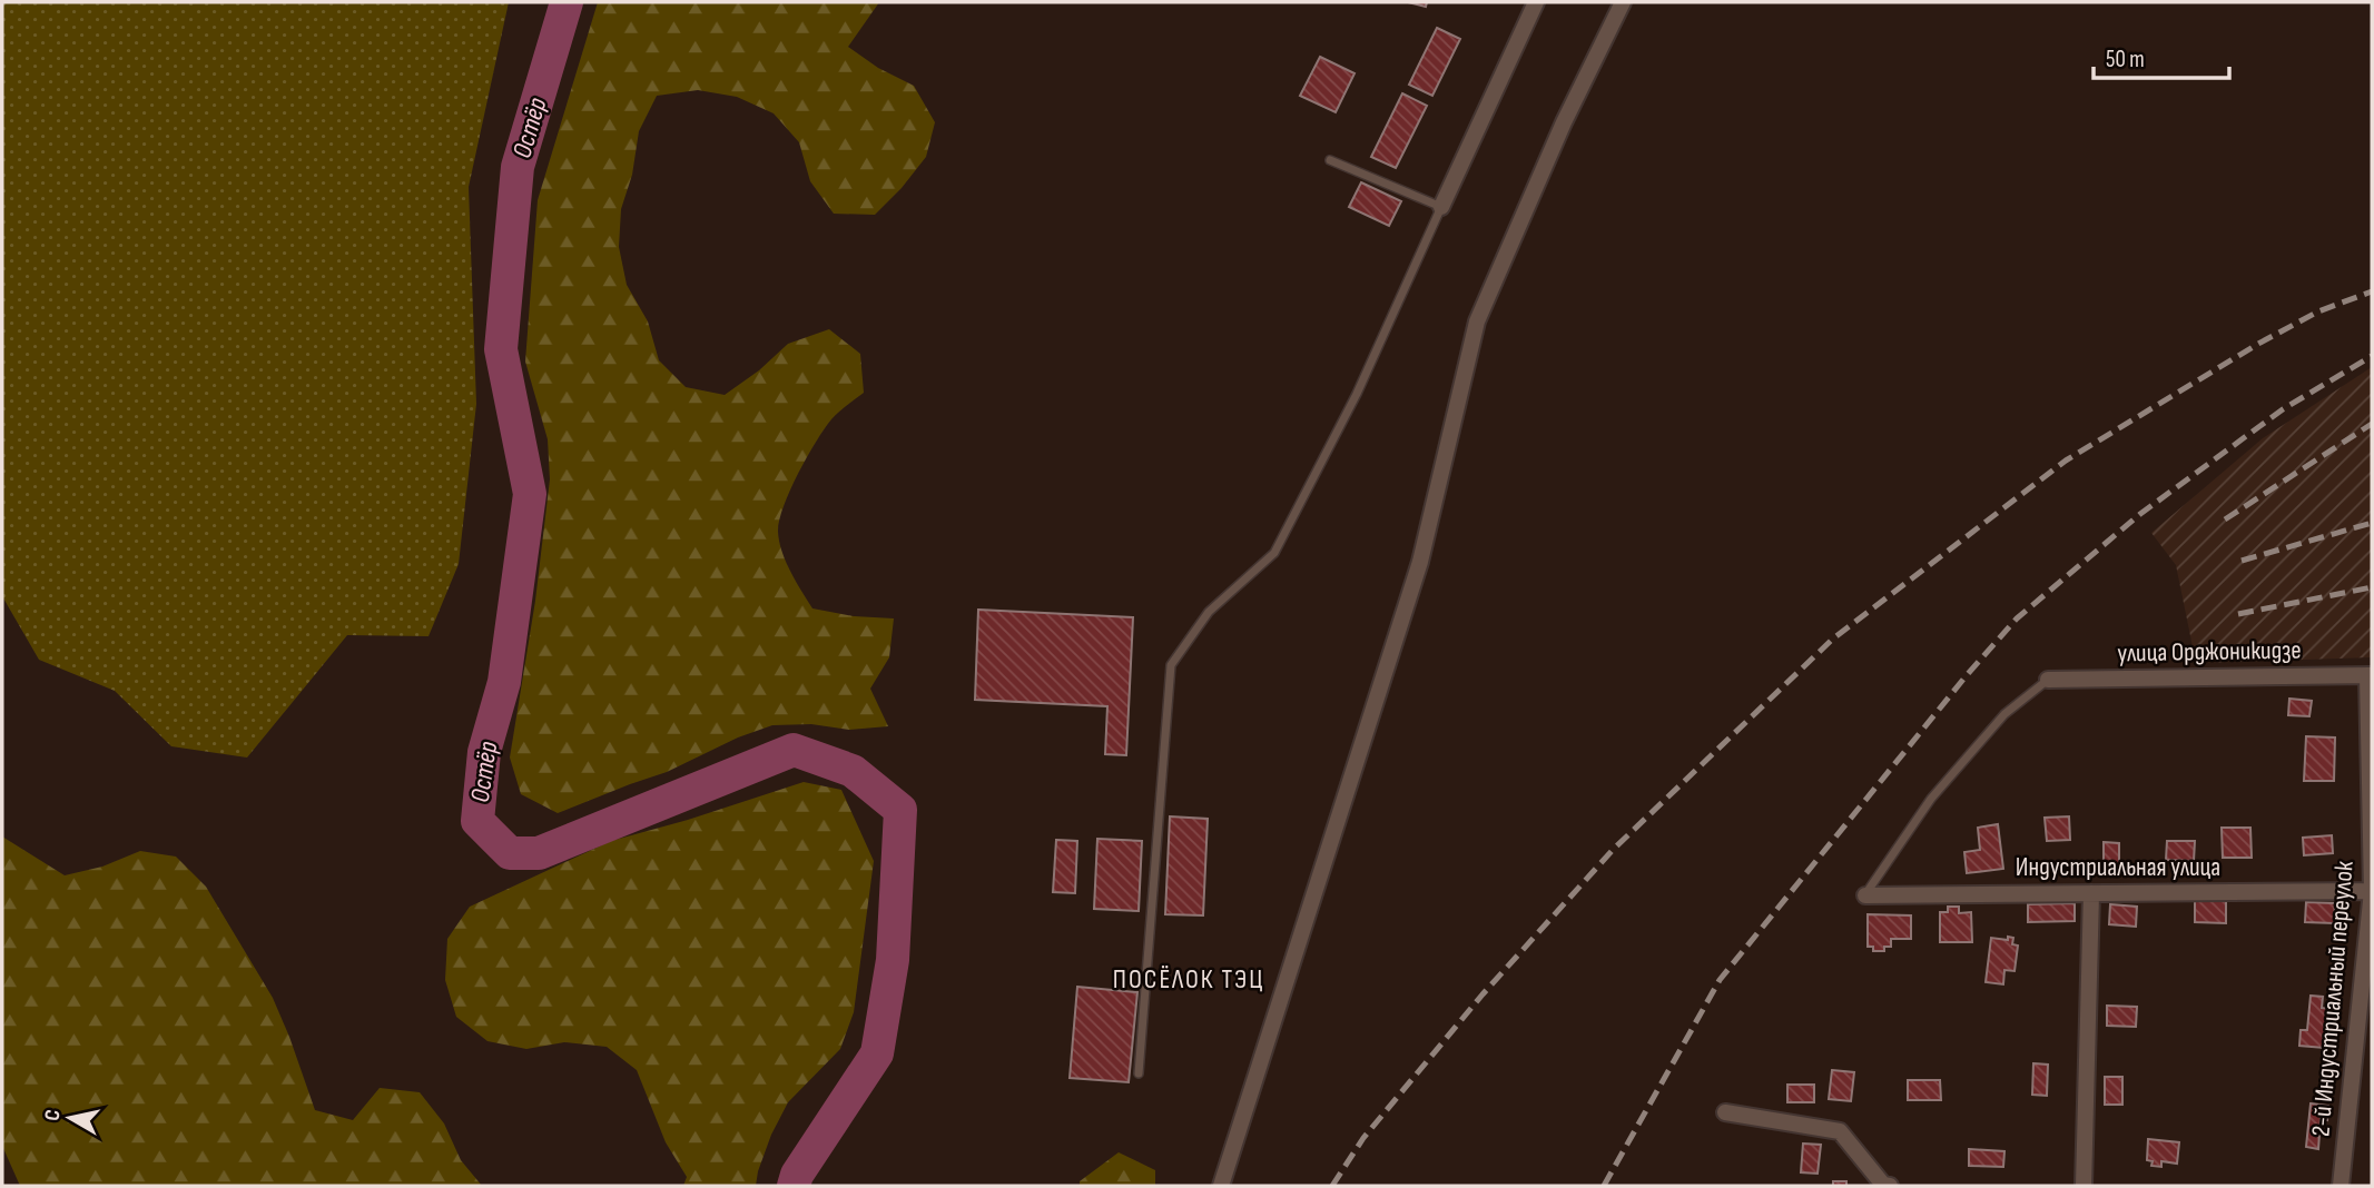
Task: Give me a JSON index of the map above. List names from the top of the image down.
{
  "streets": {
    "street": ["улица Орджоникидзе", "Индустриальная улица", "2-й Индустриальный переулок"]
  },
  "crossings": [
    ["улица Орджоникидзе", "2-й Индустриальный переулок"],
    ["Индустриальная улица", "2-й Индустриальный переулок"]
  ],
  "districts": ["ПОСЁЛОК ТЭЦ"],
  "water": ["Остёр"],
  "scale_bar": "50 m",
  "north": "left"
}
